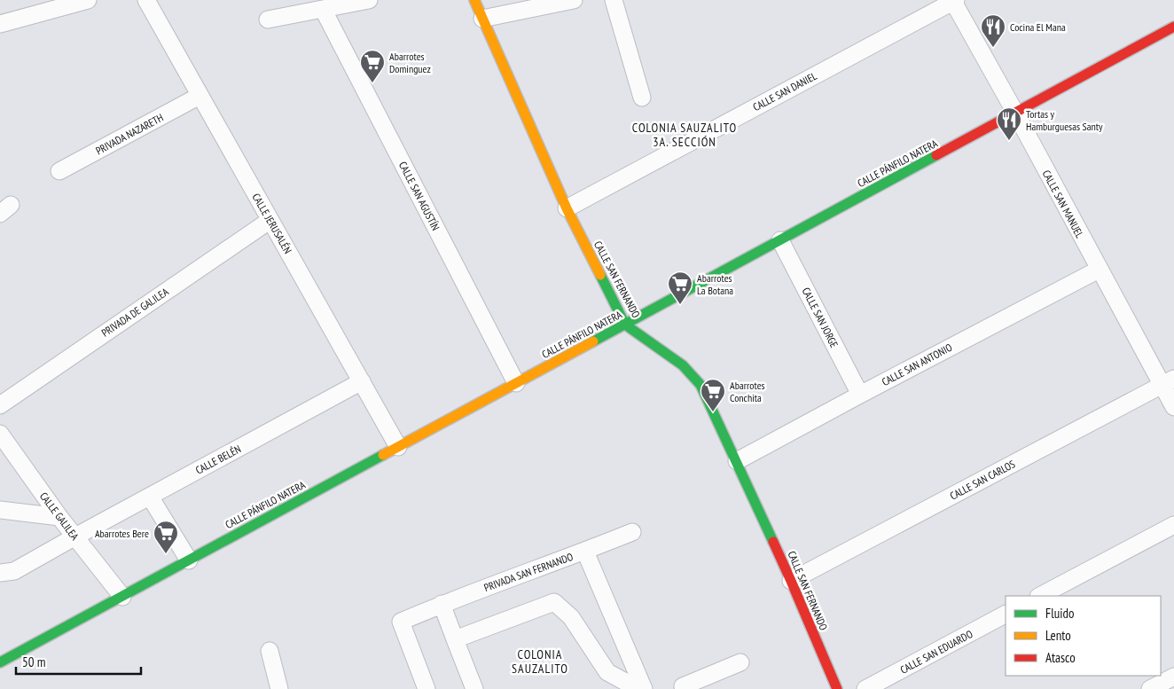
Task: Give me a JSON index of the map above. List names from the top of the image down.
{
  "streets": {
    "main road": ["CALLE PÁNFILO NATERA", "CALLE SAN FERNANDO"],
    "street": [
      "CALLE SAN DANIEL",
      "PRIVADA NAZARETH",
      "CALLE SAN AGUSTÍN",
      "CALLE SAN MANUEL",
      "CALLE JERUSALÉN",
      "PRIVADA DE GALILEA",
      "CALLE SAN JORGE",
      "CALLE SAN ANTONIO",
      "CALLE BELÉN",
      "CALLE SAN CARLOS",
      "CALLE GALILEA",
      "PRIVADA SAN FERNANDO",
      "CALLE SAN EDUARDO"
    ]
  },
  "crossings": [
    ["CALLE SAN DANIEL", "CALLE SAN MANUEL"],
    ["CALLE SAN DANIEL", "CALLE SAN FERNANDO"],
    ["PRIVADA NAZARETH", "CALLE JERUSALÉN"],
    ["CALLE PÁNFILO NATERA", "CALLE SAN AGUSTÍN"],
    ["CALLE PÁNFILO NATERA", "CALLE SAN MANUEL"],
    ["CALLE PÁNFILO NATERA", "CALLE JERUSALÉN"],
    ["CALLE PÁNFILO NATERA", "CALLE SAN FERNANDO"],
    ["CALLE PÁNFILO NATERA", "CALLE SAN JORGE"],
    ["CALLE PÁNFILO NATERA", "CALLE GALILEA"],
    ["CALLE SAN MANUEL", "CALLE SAN ANTONIO"],
    ["CALLE SAN MANUEL", "CALLE SAN CARLOS"],
    ["CALLE JERUSALÉN", "PRIVADA DE GALILEA"],
    ["CALLE JERUSALÉN", "CALLE BELÉN"],
    ["CALLE SAN FERNANDO", "CALLE SAN ANTONIO"],
    ["CALLE SAN FERNANDO", "CALLE SAN CARLOS"],
    ["CALLE SAN JORGE", "CALLE SAN ANTONIO"],
    ["CALLE BELÉN", "CALLE GALILEA"]
  ],
  "districts": ["COLONIA SAUZALITO 3A. SECCIÓN", "COLONIA SAUZALITO"],
  "places": {
    "restaurant": ["Cocina El Mana", "Tortas y Hamburguesas Santy"],
    "supermarket": [
      "Abarrotes Dominguez",
      "Abarrotes La Botana",
      "Abarrotes Conchita",
      "Abarrotes Bere"
    ]
  },
  "legend": ["Fluido", "Lento", "Atasco"],
  "scale_bar": "50 m"
}
